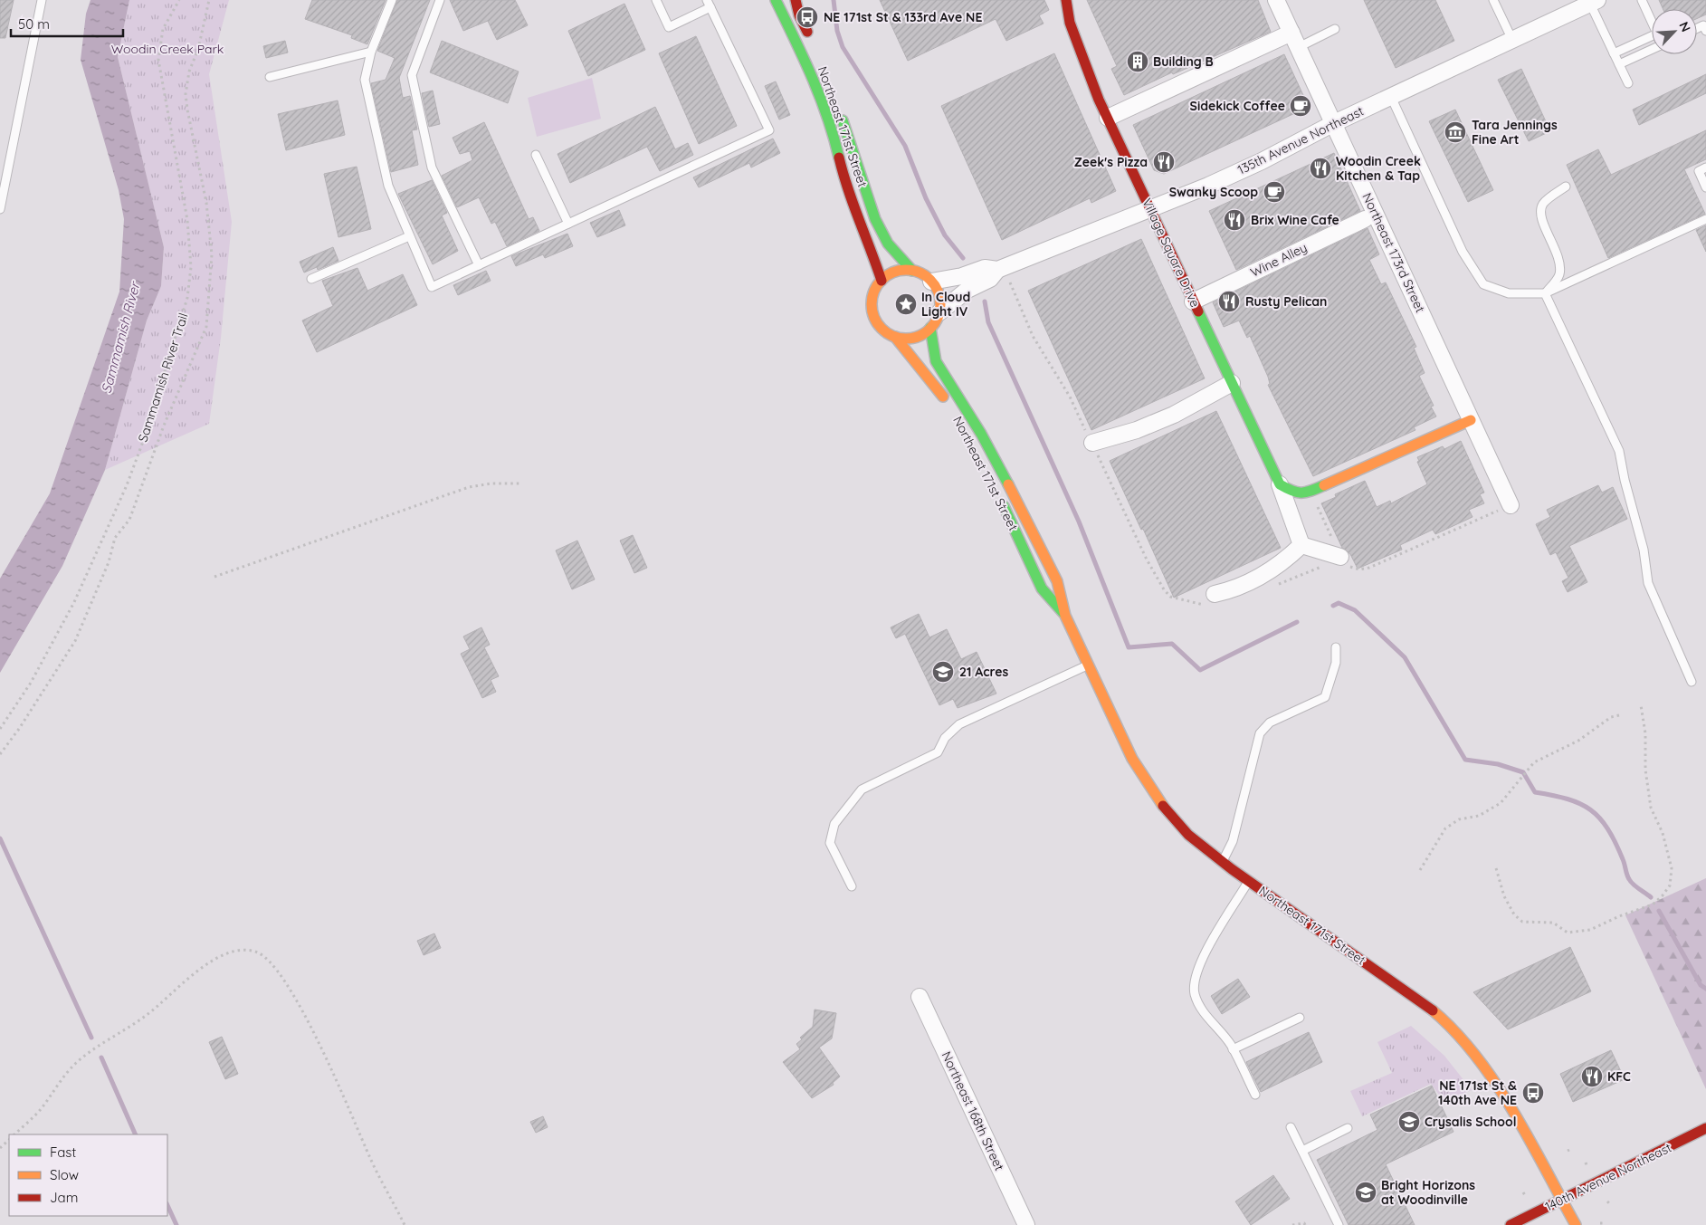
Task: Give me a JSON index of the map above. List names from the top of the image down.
{
  "streets": {
    "main road": ["Northeast 171st Street", "Village Square Drive", "140th Avenue Northeast"],
    "street": [
      "135th Avenue Northeast",
      "Northeast 173rd Street",
      "Wine Alley",
      "Northeast 168th Street"
    ],
    "path": ["Sammamish River Trail"]
  },
  "crossings": [
    ["Northeast 171st Street", "135th Avenue Northeast"],
    ["Northeast 171st Street", "140th Avenue Northeast"],
    ["135th Avenue Northeast", "Village Square Drive"],
    ["135th Avenue Northeast", "Northeast 173rd Street"],
    ["Village Square Drive", "Wine Alley"]
  ],
  "water": ["Sammamish River"],
  "parks": ["Woodin Creek Park"],
  "places": {
    "bus stop": ["NE 171st St & 133rd Ave NE", "NE 171st St & 140th Ave NE"],
    "building": ["Building B"],
    "cafe": ["Sidekick Coffee", "Swanky Scoop"],
    "museum": ["Tara Jennings Fine Art"],
    "restaurant": [
      "Zeek's Pizza",
      "Woodin Creek Kitchen & Tap",
      "Brix Wine Cafe",
      "Rusty Pelican",
      "KFC"
    ],
    "place": ["In Cloud Light IV"],
    "school or university": ["21 Acres", "Crysalis School", "Bright Horizons at Woodinville"]
  },
  "legend": ["Fast", "Slow", "Jam"],
  "scale_bar": "50 m",
  "north": "top right"
}
